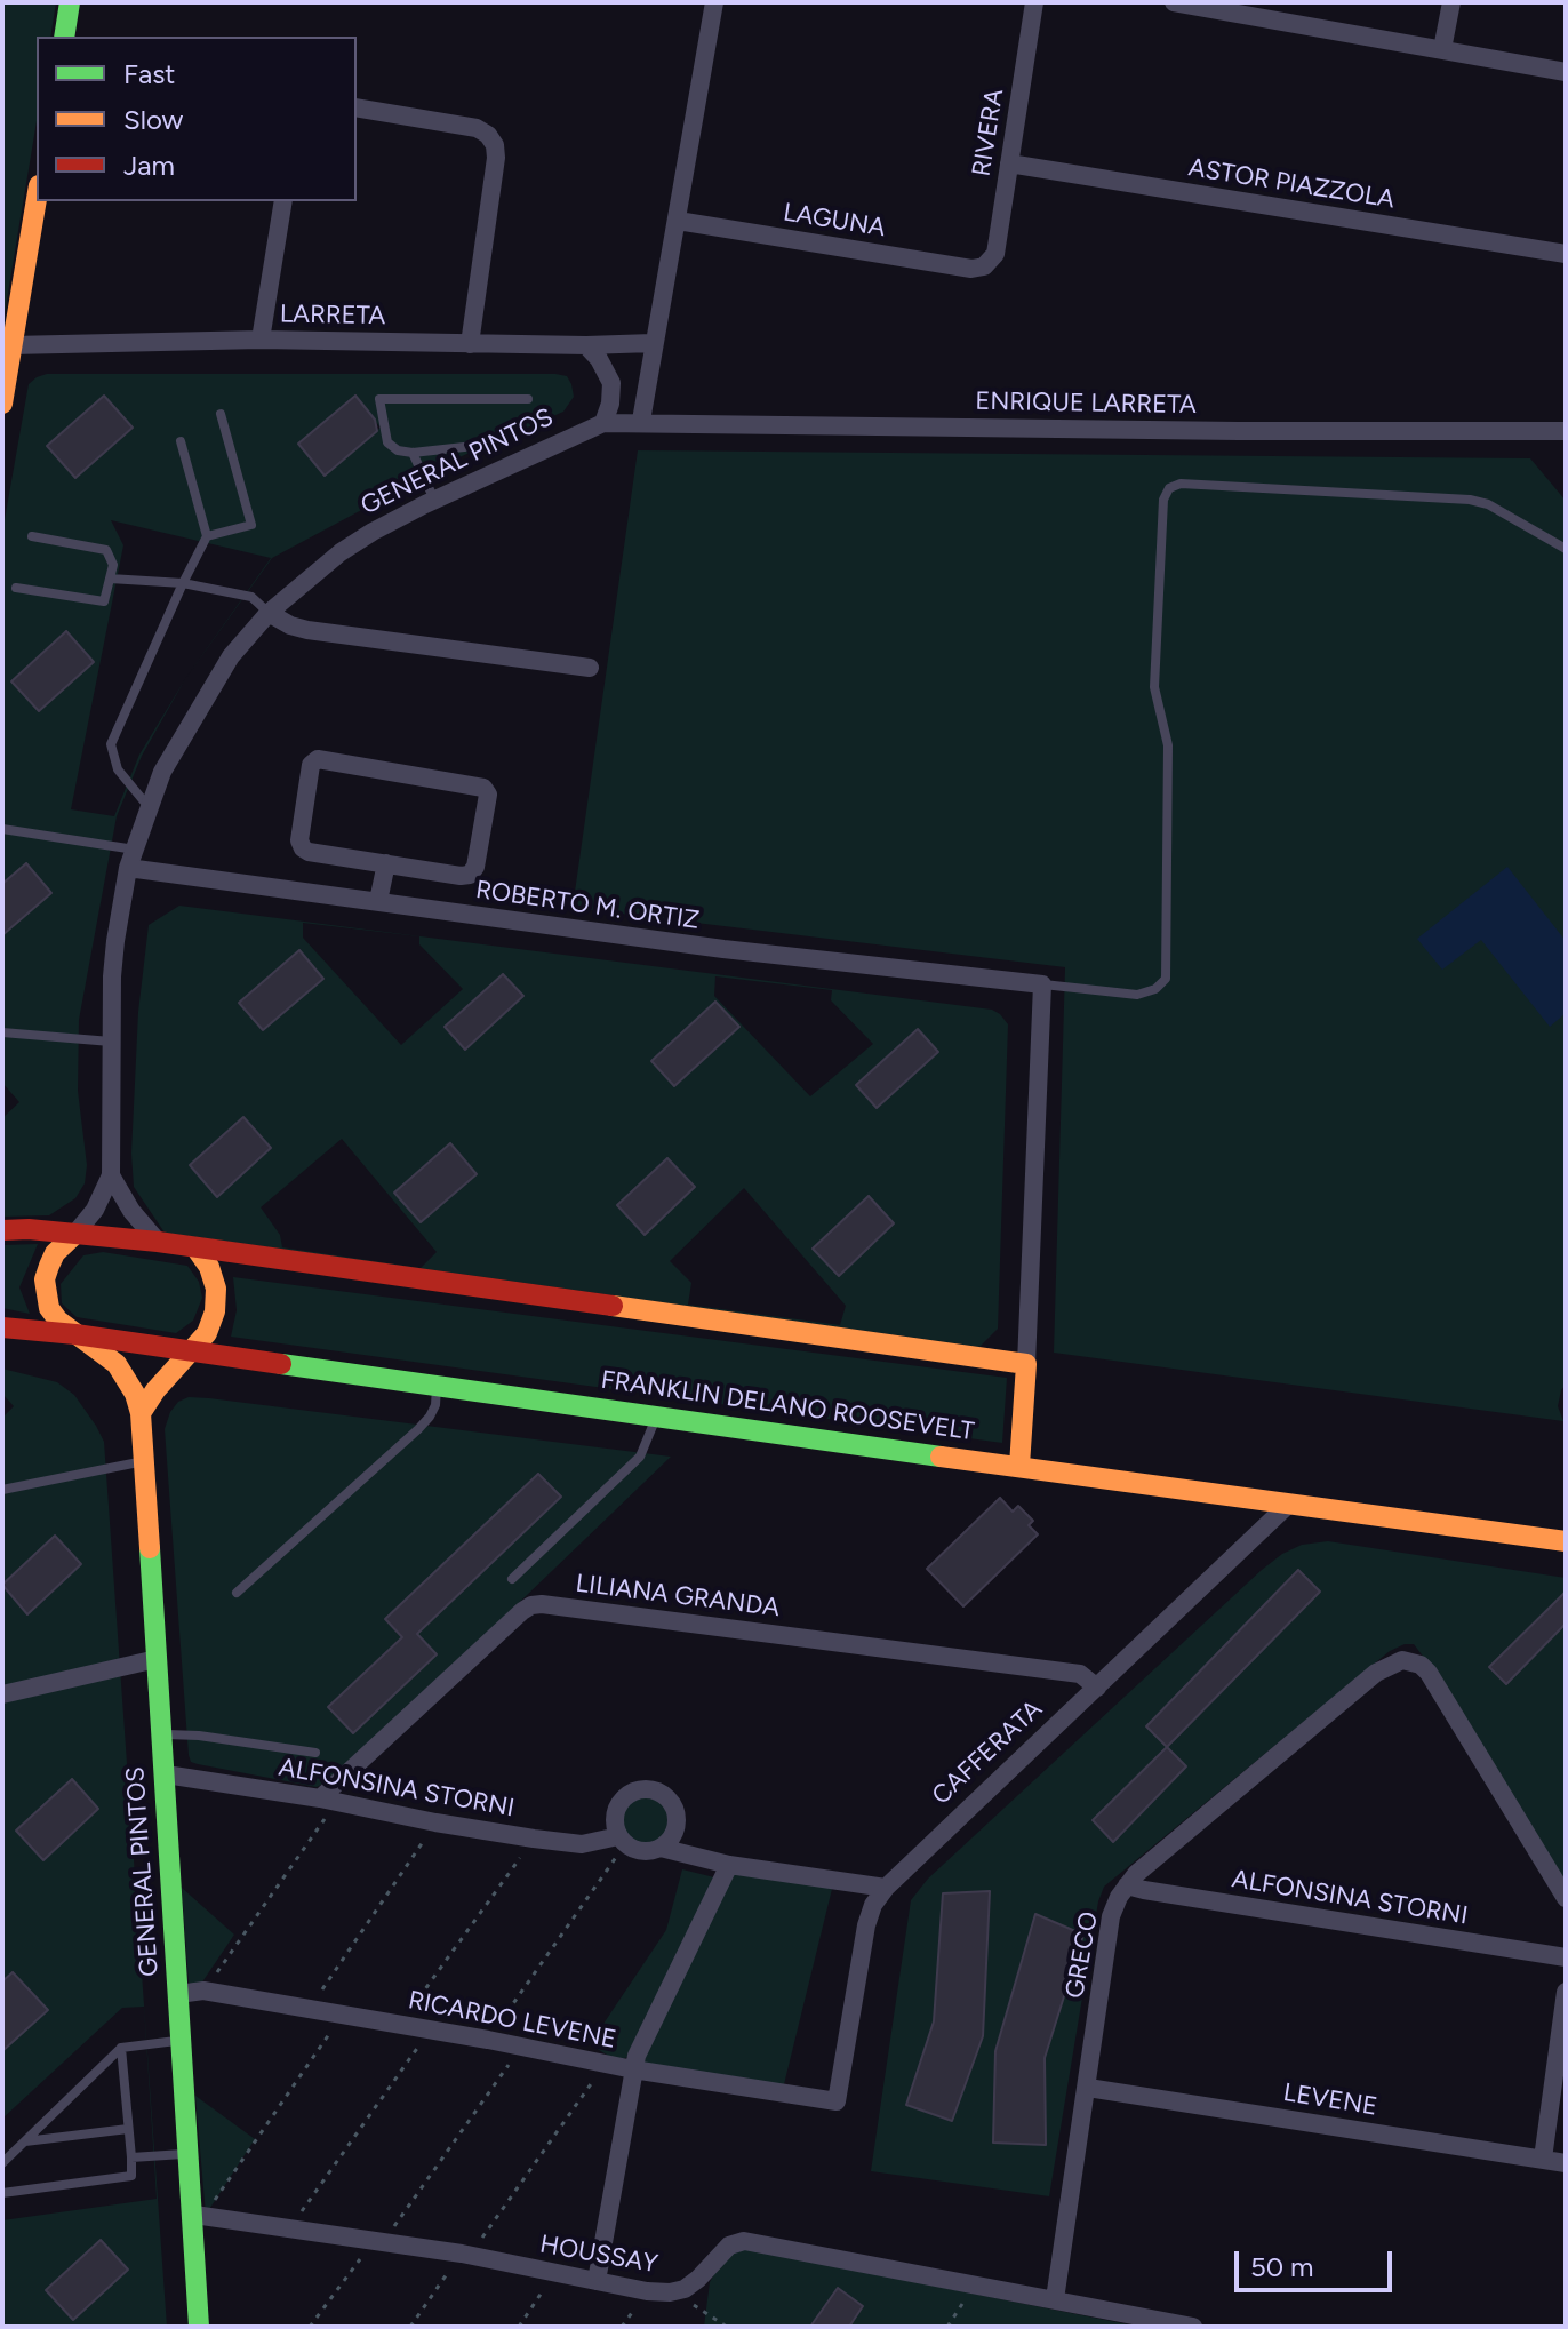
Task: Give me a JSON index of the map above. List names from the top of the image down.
{
  "streets": {
    "street": [
      "RIVERA",
      "ASTOR PIAZZOLA",
      "LAGUNA",
      "LARRETA",
      "ENRIQUE LARRETA",
      "GENERAL PINTOS",
      "ROBERTO M. ORTIZ",
      "FRANKLIN DELANO ROOSEVELT",
      "LILIANA GRANDA",
      "CAFFERATA",
      "ALFONSINA STORNI",
      "GRECO",
      "RICARDO LEVENE",
      "LEVENE",
      "HOUSSAY"
    ]
  },
  "crossings": [
    ["RIVERA", "ASTOR PIAZZOLA"],
    ["RIVERA", "LAGUNA"],
    ["ENRIQUE LARRETA", "GENERAL PINTOS"],
    ["GENERAL PINTOS", "ROBERTO M. ORTIZ"],
    ["GENERAL PINTOS", "FRANKLIN DELANO ROOSEVELT"],
    ["GENERAL PINTOS", "ALFONSINA STORNI"],
    ["GENERAL PINTOS", "RICARDO LEVENE"],
    ["GENERAL PINTOS", "HOUSSAY"],
    ["FRANKLIN DELANO ROOSEVELT", "CAFFERATA"],
    ["LILIANA GRANDA", "CAFFERATA"],
    ["LILIANA GRANDA", "ALFONSINA STORNI"],
    ["CAFFERATA", "ALFONSINA STORNI"],
    ["CAFFERATA", "RICARDO LEVENE"],
    ["ALFONSINA STORNI", "GRECO"],
    ["GRECO", "LEVENE"],
    ["GRECO", "HOUSSAY"]
  ],
  "legend": ["Fast", "Slow", "Jam"],
  "scale_bar": "50 m"
}
